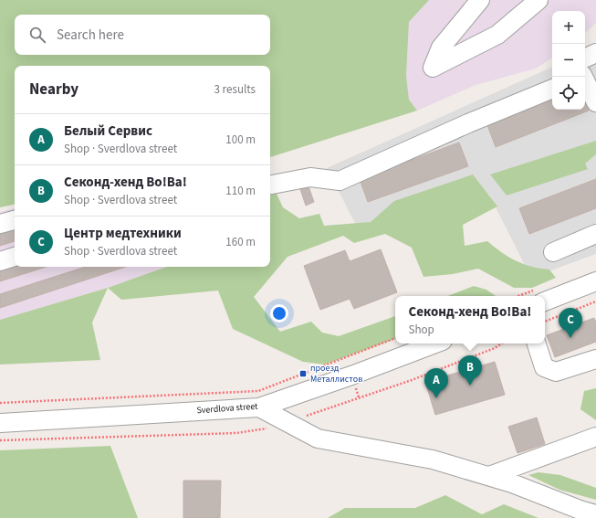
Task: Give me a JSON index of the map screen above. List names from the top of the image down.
{
  "streets": {
    "street": ["Sverdlova street"]
  },
  "places": {
    "transit": ["проезд Металлистов"]
  },
  "page": {
    "map_buttons": ["+", "−"],
    "search": "Search here",
    "heading": ["Nearby", "3 results"],
    "list": [
      {
        "mark": "A",
        "name": "Белый Сервис",
        "note": "Shop · Sverdlova street",
        "value": "100 m"
      },
      {
        "mark": "B",
        "name": "Секонд-хенд Во!Ва!",
        "note": "Shop · Sverdlova street",
        "value": "110 m"
      },
      {
        "mark": "C",
        "name": "Центр медтехники",
        "note": "Shop · Sverdlova street",
        "value": "160 m"
      }
    ],
    "popup": ["Секонд-хенд Во!Ва!", "Shop"],
    "pins": ["C", "B", "A"]
  }
}
